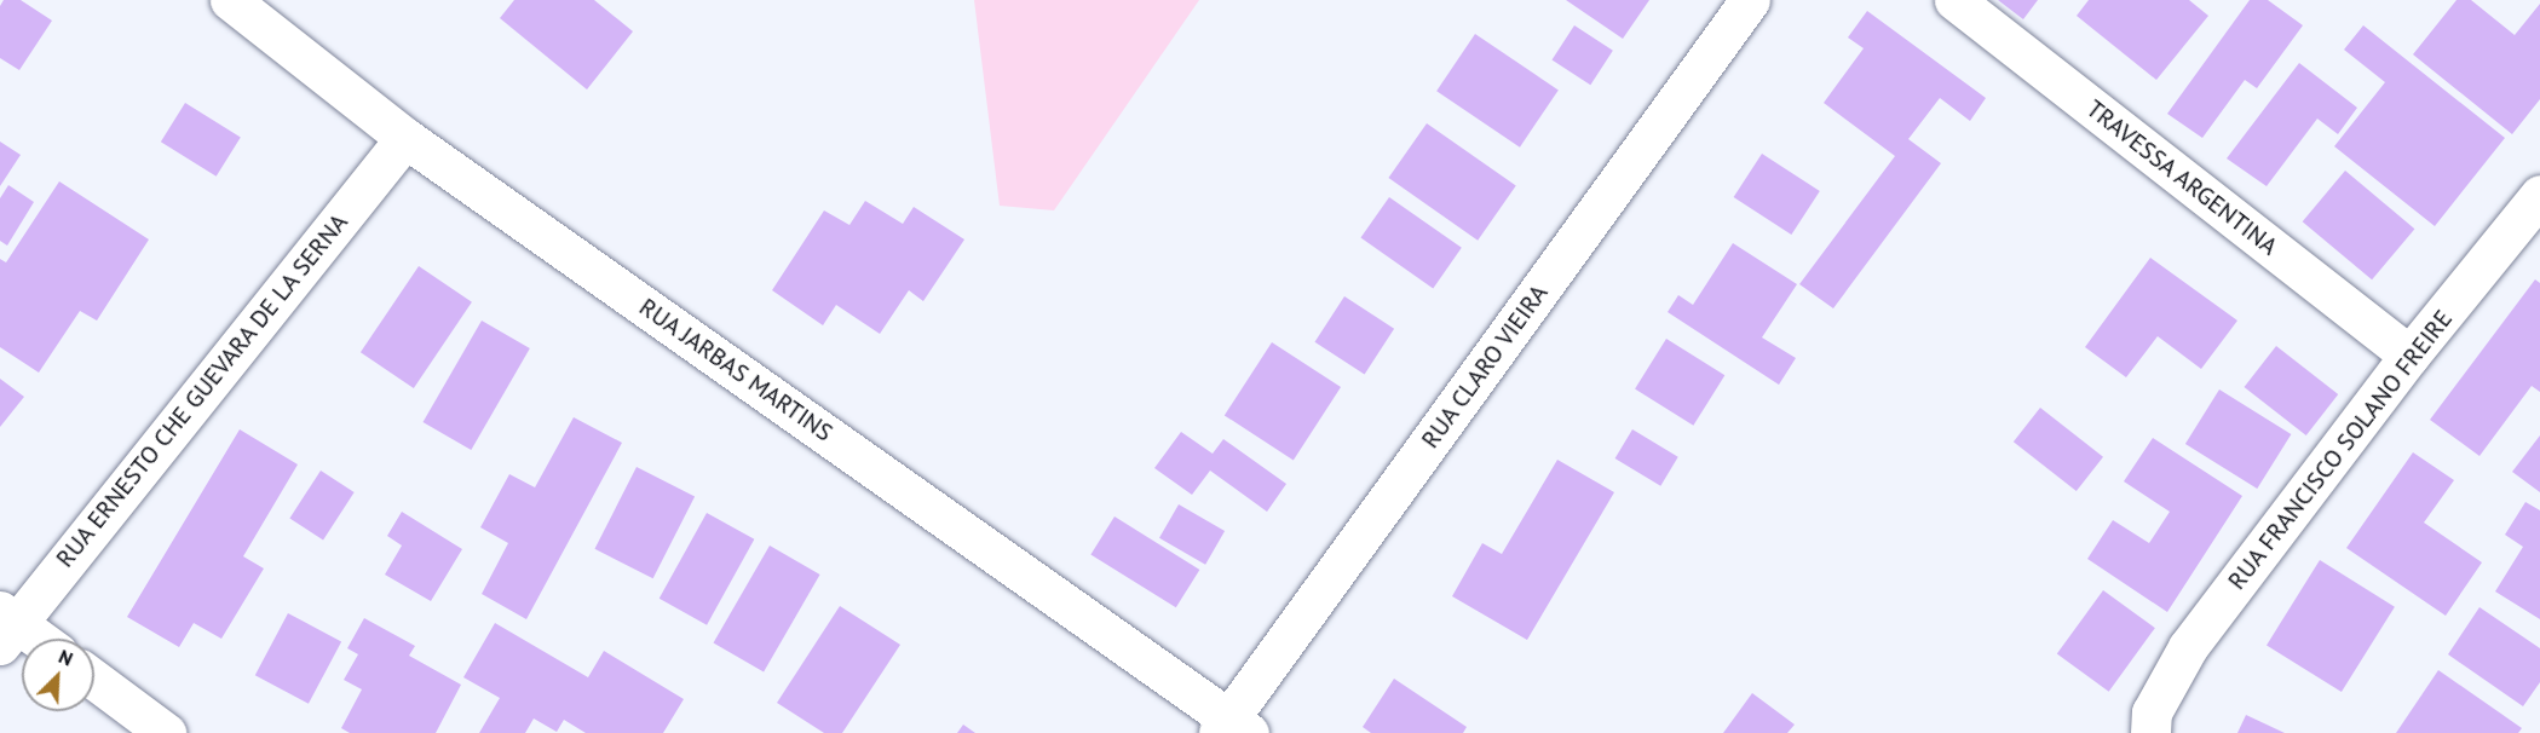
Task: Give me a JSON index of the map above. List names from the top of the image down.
{
  "streets": {
    "street": [
      "TRAVESSA ARGENTINA",
      "RUA CLARO VIEIRA",
      "RUA JARBAS MARTINS",
      "RUA ERNESTO CHE GUEVARA DE LA SERNA",
      "RUA FRANCISCO SOLANO FREIRE"
    ]
  },
  "crossings": [
    ["TRAVESSA ARGENTINA", "RUA FRANCISCO SOLANO FREIRE"],
    ["RUA CLARO VIEIRA", "RUA JARBAS MARTINS"],
    ["RUA JARBAS MARTINS", "RUA ERNESTO CHE GUEVARA DE LA SERNA"]
  ],
  "north": "top right"
}
